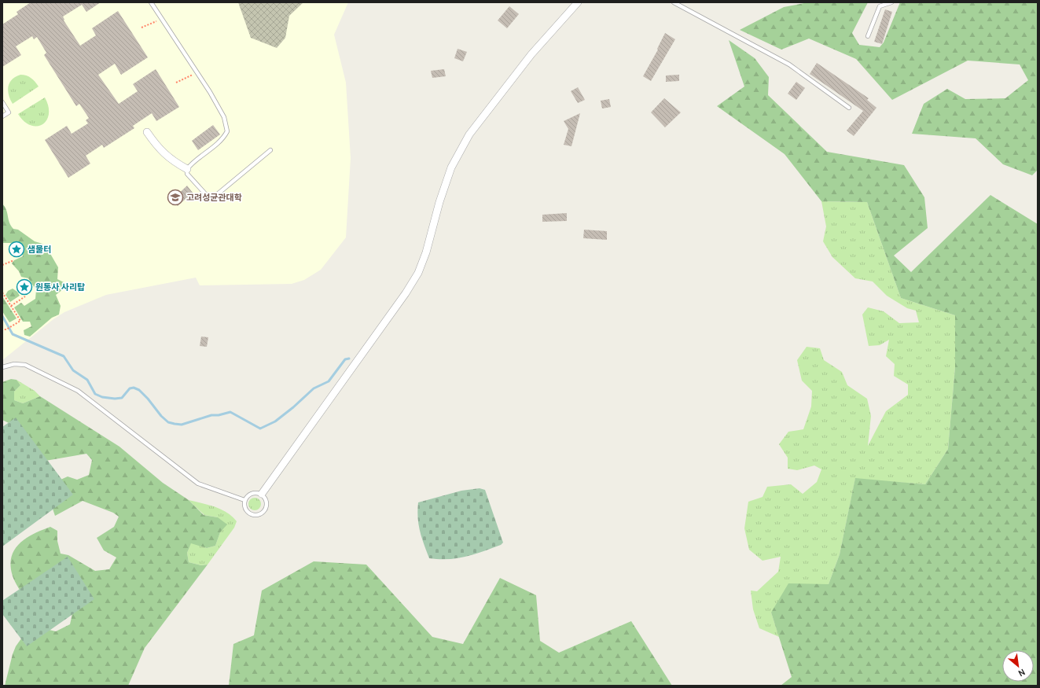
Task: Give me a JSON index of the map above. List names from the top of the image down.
{
  "places": {
    "school or university": ["고려성균관대학"],
    "place": ["샘물터", "원통사 사리탑"]
  },
  "north": "bottom right"
}
